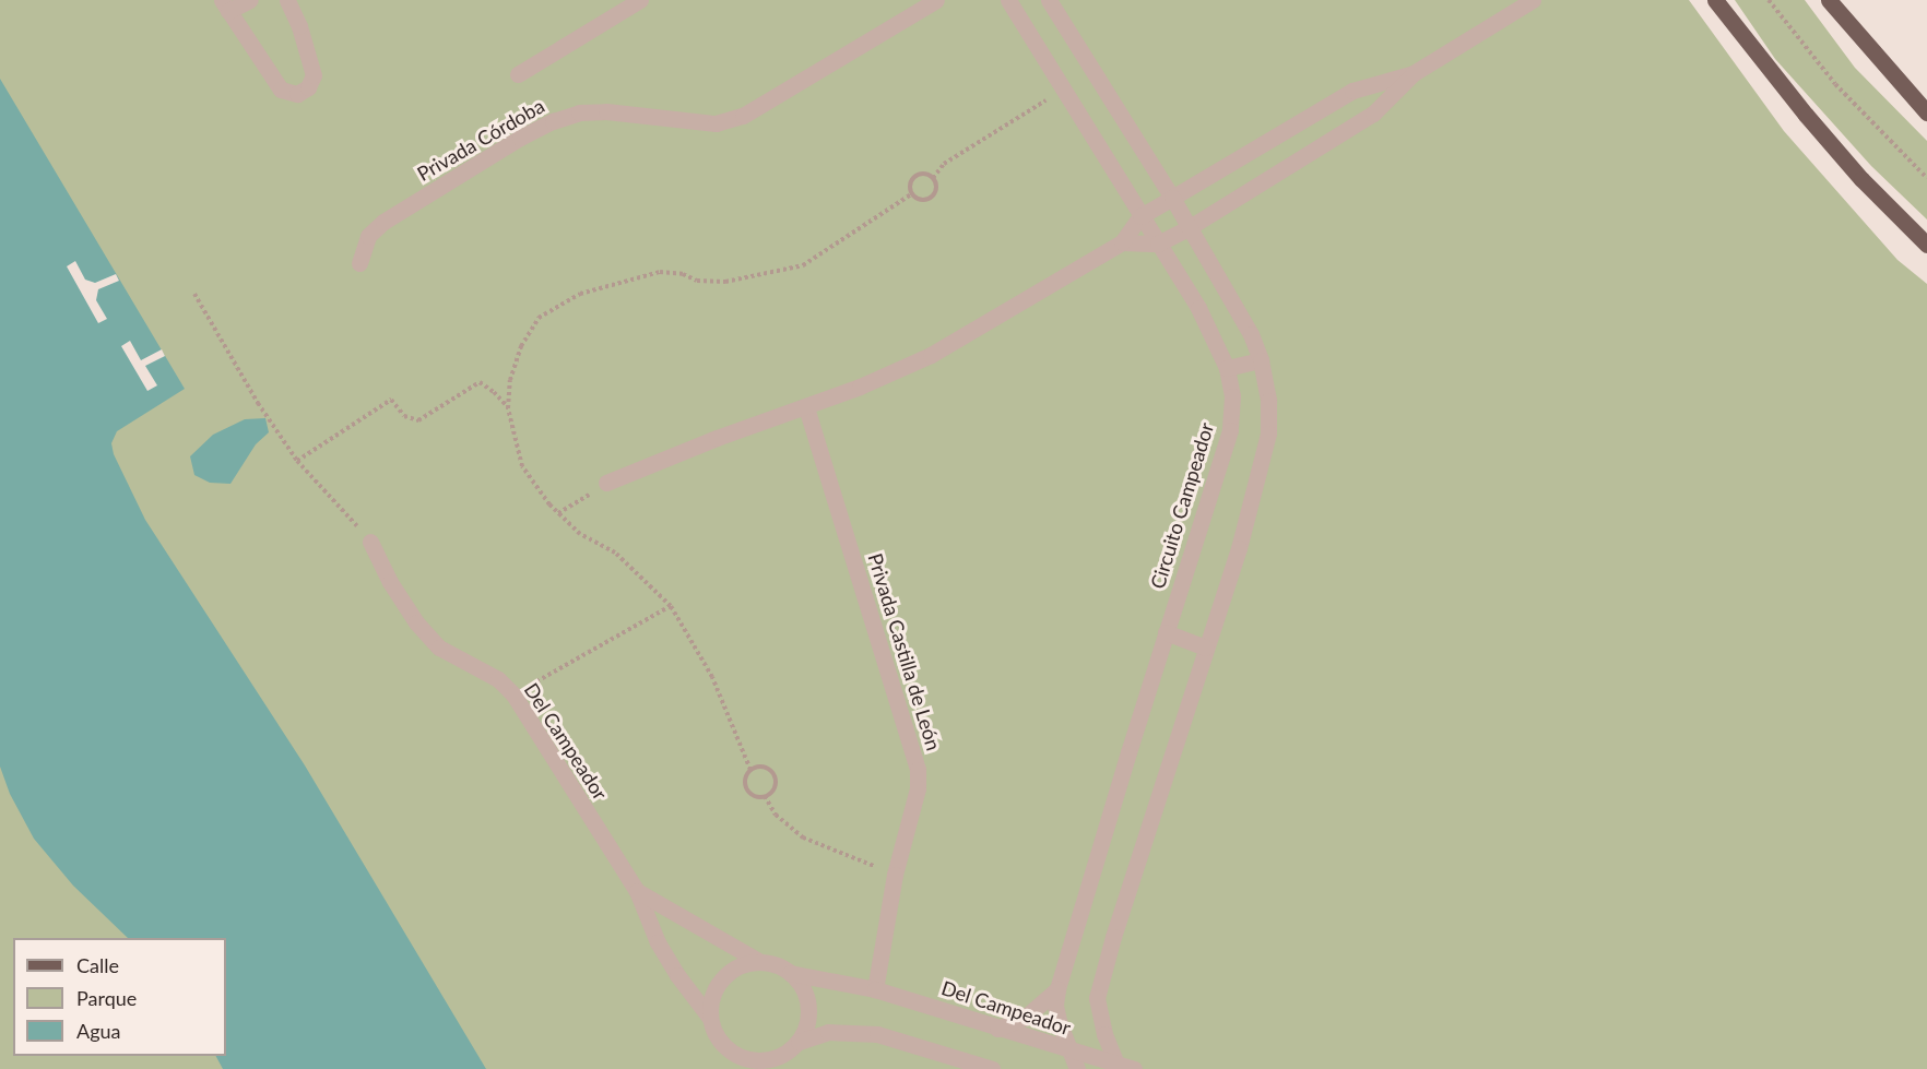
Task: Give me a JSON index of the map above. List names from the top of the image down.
{
  "streets": {
    "street": [
      "Privada Córdoba",
      "Circuito Campeador",
      "Privada Castilla de León",
      "Del Campeador"
    ]
  },
  "crossings": [
    ["Circuito Campeador", "Del Campeador"],
    ["Privada Castilla de León", "Del Campeador"]
  ],
  "legend": ["Calle", "Parque", "Agua"]
}
